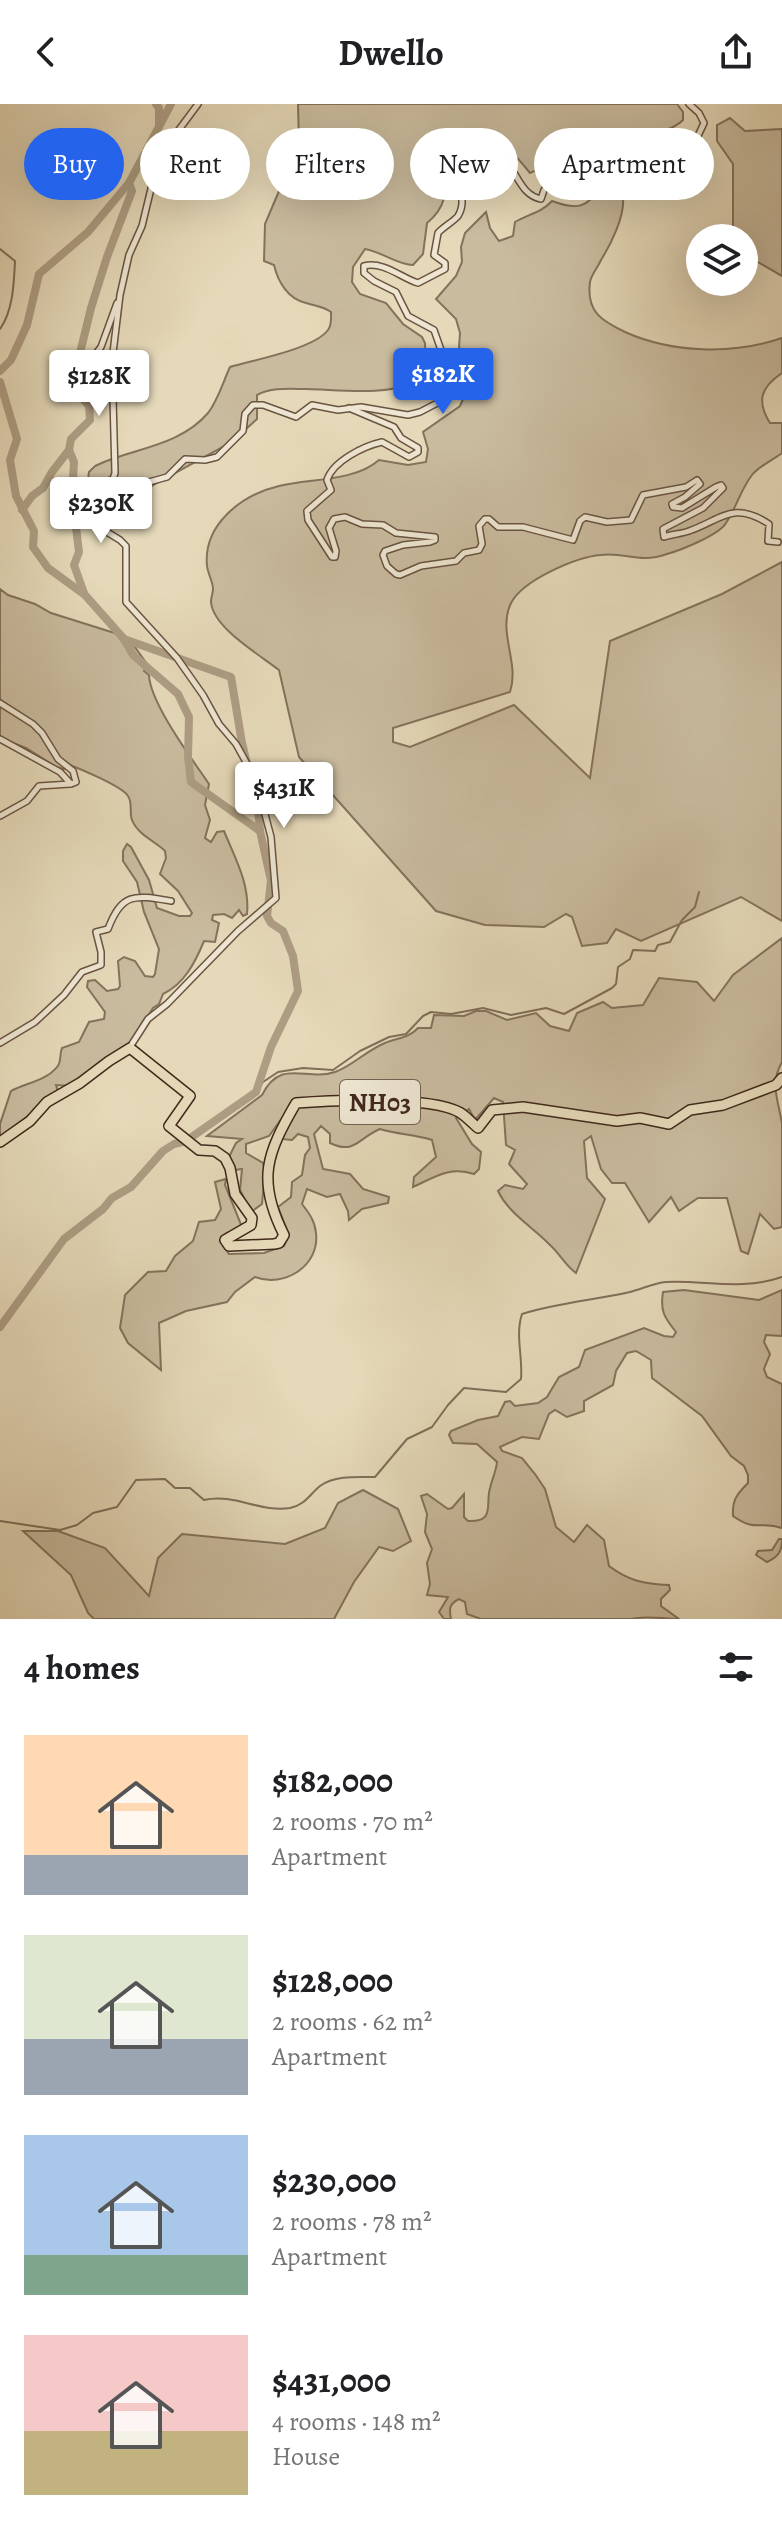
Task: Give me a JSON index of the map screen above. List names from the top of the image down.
{
  "streets": {
    "main road": ["NH03"]
  },
  "page": {
    "header": "Dwello",
    "chip": [
      "Buy",
      "Rent",
      "Filters",
      "New",
      "Apartment"
    ],
    "price": [
      "$182K",
      "$128K",
      "$230K",
      "$431K"
    ],
    "heading": "4 homes",
    "list": [
      {
        "name": "$182,000",
        "note": "2 rooms · 70 m² · Apartment"
      },
      {
        "name": "$128,000",
        "note": "2 rooms · 62 m² · Apartment"
      },
      {
        "name": "$230,000",
        "note": "2 rooms · 78 m² · Apartment"
      },
      {
        "name": "$431,000",
        "note": "4 rooms · 148 m² · House"
      }
    ]
  }
}
